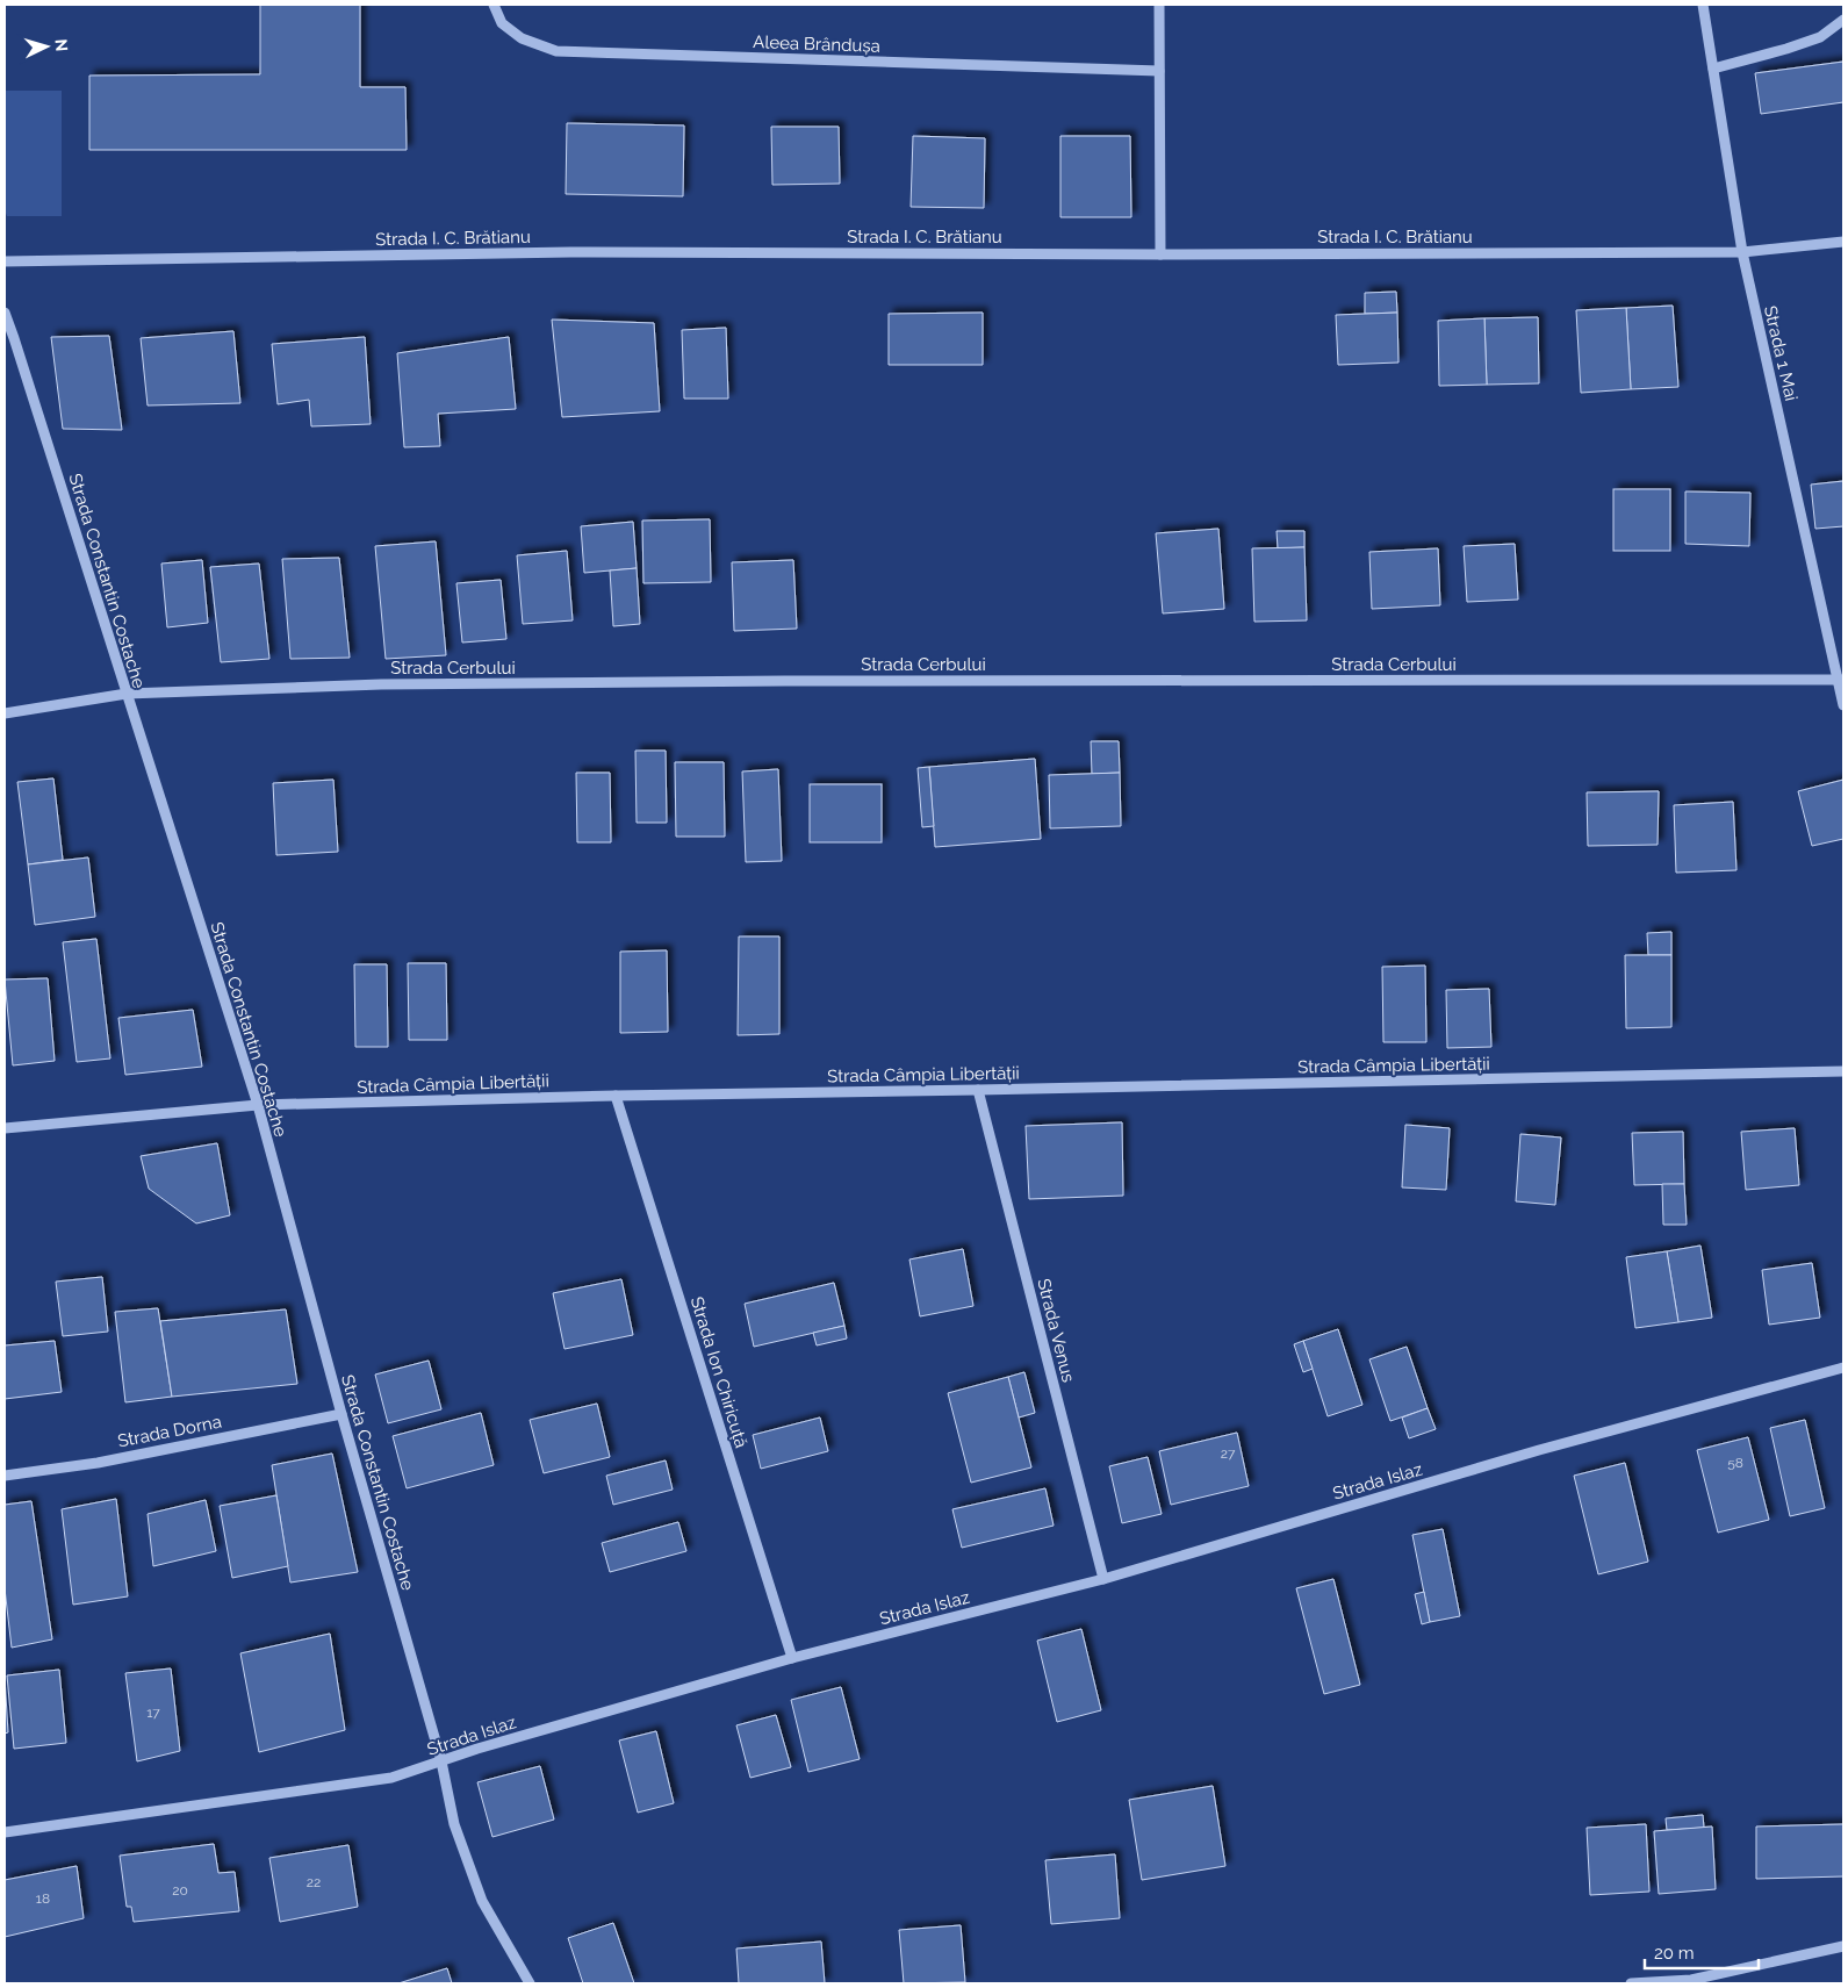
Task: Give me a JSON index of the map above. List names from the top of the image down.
{
  "streets": {
    "street": [
      "Aleea Brândușa",
      "Strada I. C. Brătianu",
      "Strada 1 Mai",
      "Strada Constantin Costache",
      "Strada Cerbului",
      "Strada Câmpia Libertății",
      "Strada Venus",
      "Strada Ion Chiricuță",
      "Strada Dorna",
      "Strada Islaz"
    ]
  },
  "crossings": [
    ["Strada I. C. Brătianu", "Strada 1 Mai"],
    ["Strada 1 Mai", "Strada Cerbului"],
    ["Strada Constantin Costache", "Strada Cerbului"],
    ["Strada Constantin Costache", "Strada Câmpia Libertății"],
    ["Strada Constantin Costache", "Strada Dorna"],
    ["Strada Constantin Costache", "Strada Islaz"],
    ["Strada Câmpia Libertății", "Strada Venus"],
    ["Strada Câmpia Libertății", "Strada Ion Chiricuță"],
    ["Strada Venus", "Strada Islaz"],
    ["Strada Ion Chiricuță", "Strada Islaz"]
  ],
  "house_numbers": [
    "27",
    "58",
    "17",
    "22",
    "20",
    "18"
  ],
  "scale_bar": "20 m",
  "north": "right"
}
